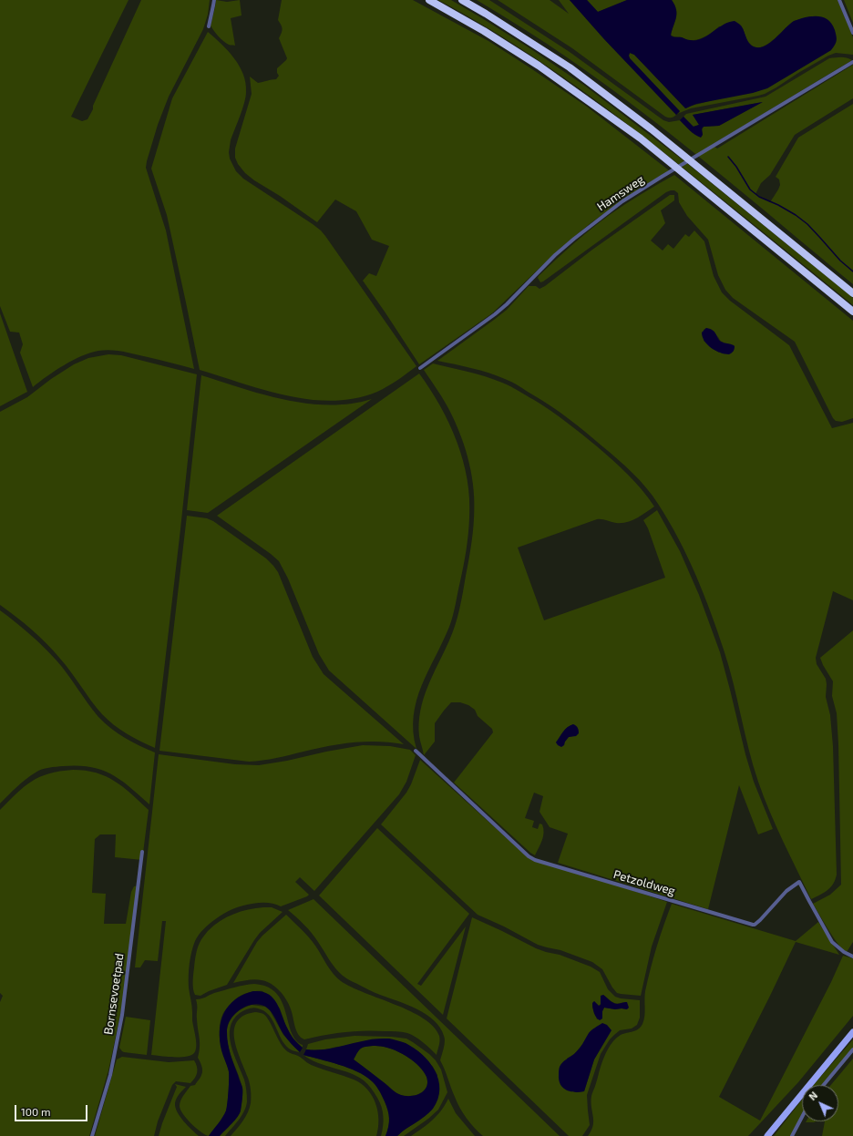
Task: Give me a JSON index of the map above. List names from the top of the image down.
{
  "streets": {
    "street": ["Hamsweg", "Petzoldweg", "Bornsevoetpad"]
  },
  "scale_bar": "100 m",
  "north": "top left"
}
